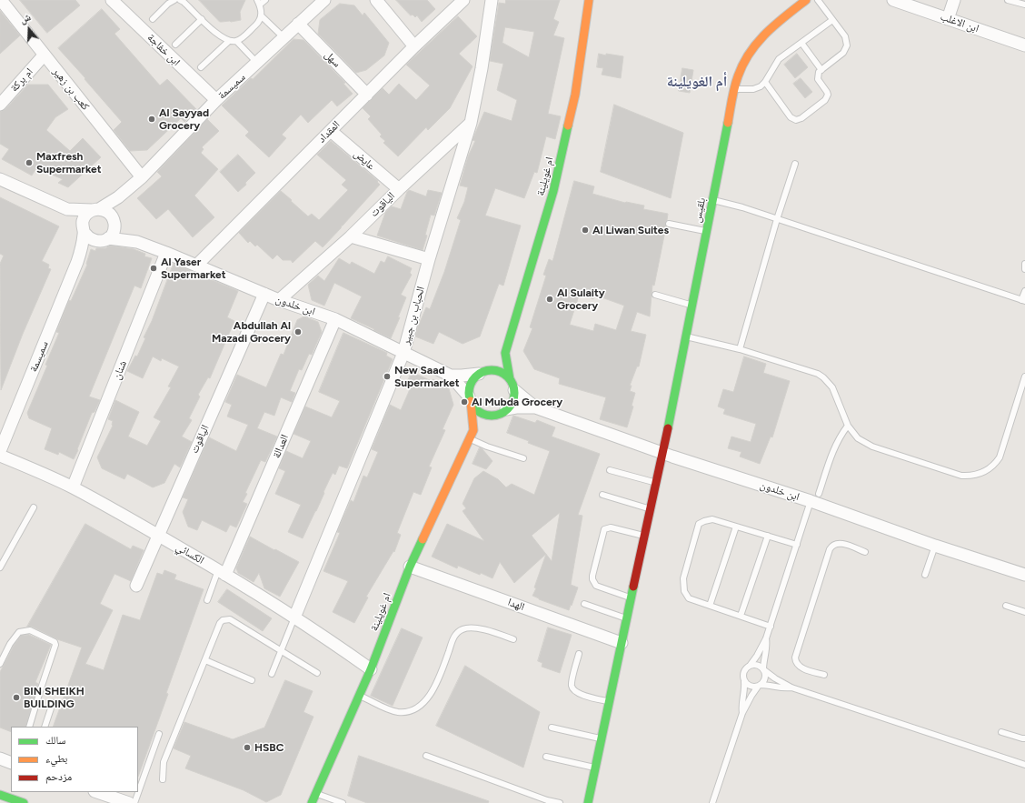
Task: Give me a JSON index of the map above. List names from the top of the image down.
{
  "streets": {
    "street": [
      "ابن الاغلب",
      "ابن خفاجة",
      "سهل",
      "ام بركة",
      "سميسمة",
      "كعب بن زهير",
      "المقداد",
      "عايض",
      "ام غويلينة",
      "الياقوت",
      "بلقيس",
      "ابن خلدون",
      "الحباب بن جبير",
      "شنان",
      "العدالة",
      "الكسائي",
      "الهدا"
    ]
  },
  "crossings": [
    ["ابن خفاجة", "سميسمة"],
    ["سهل", "سميسمة"],
    ["سهل", "المقداد"],
    ["ام بركة", "كعب بن زهير"],
    ["سميسمة", "كعب بن زهير"],
    ["سميسمة", "ابن خلدون"],
    ["المقداد", "عايض"],
    ["المقداد", "ابن خلدون"],
    ["عايض", "الياقوت"],
    ["ام غويلينة", "ابن خلدون"],
    ["ام غويلينة", "الكسائي"],
    ["ام غويلينة", "الهدا"],
    ["الياقوت", "ابن خلدون"],
    ["الياقوت", "الحباب بن جبير"],
    ["الياقوت", "الكسائي"],
    ["بلقيس", "ابن خلدون"],
    ["بلقيس", "الهدا"],
    ["ابن خلدون", "الحباب بن جبير"],
    ["ابن خلدون", "شنان"],
    ["ابن خلدون", "العدالة"],
    ["الحباب بن جبير", "الكسائي"],
    ["شنان", "الكسائي"],
    ["العدالة", "الكسائي"]
  ],
  "districts": ["أم الغويلينة"],
  "places": [
    "Al Sayyad Grocery",
    "Maxfresh Supermarket",
    "Al Liwan Suites",
    "Al Yaser Supermarket",
    "Al Sulaity Grocery",
    "Abdullah Al Mazadi Grocery",
    "New Saad Supermarket",
    "Al Mubda Grocery",
    "BIN SHEIKH BUILDING",
    "HSBC"
  ],
  "legend": ["سالك", "بطيء", "مزدحم"],
  "north": "top"
}
